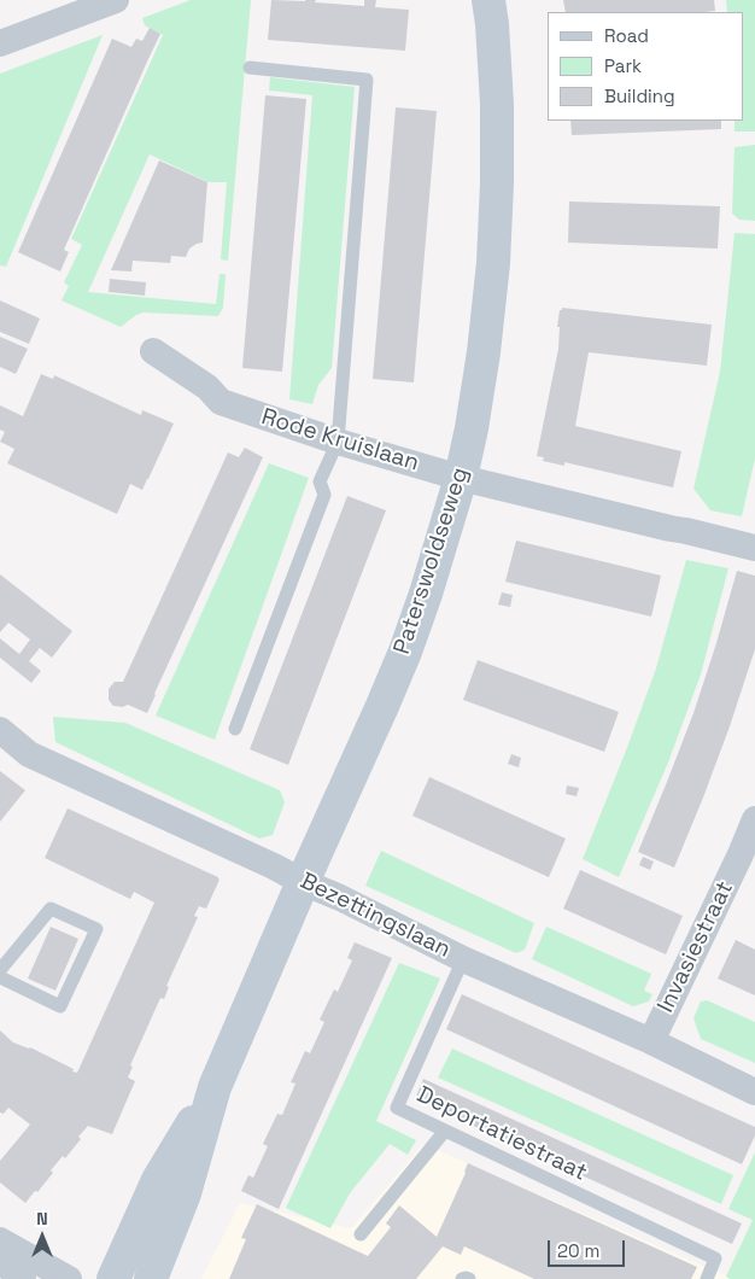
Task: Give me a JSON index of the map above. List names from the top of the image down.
{
  "streets": {
    "main road": ["Paterswoldseweg"],
    "street": ["Rode Kruislaan", "Bezettingslaan", "Invasiestraat"],
    "lane": ["Deportatiestraat"]
  },
  "crossings": [
    ["Rode Kruislaan", "Paterswoldseweg"],
    ["Paterswoldseweg", "Bezettingslaan"],
    ["Bezettingslaan", "Invasiestraat"],
    ["Bezettingslaan", "Deportatiestraat"]
  ],
  "legend": ["Road", "Park", "Building"],
  "scale_bar": "20 m",
  "north": "top"
}
